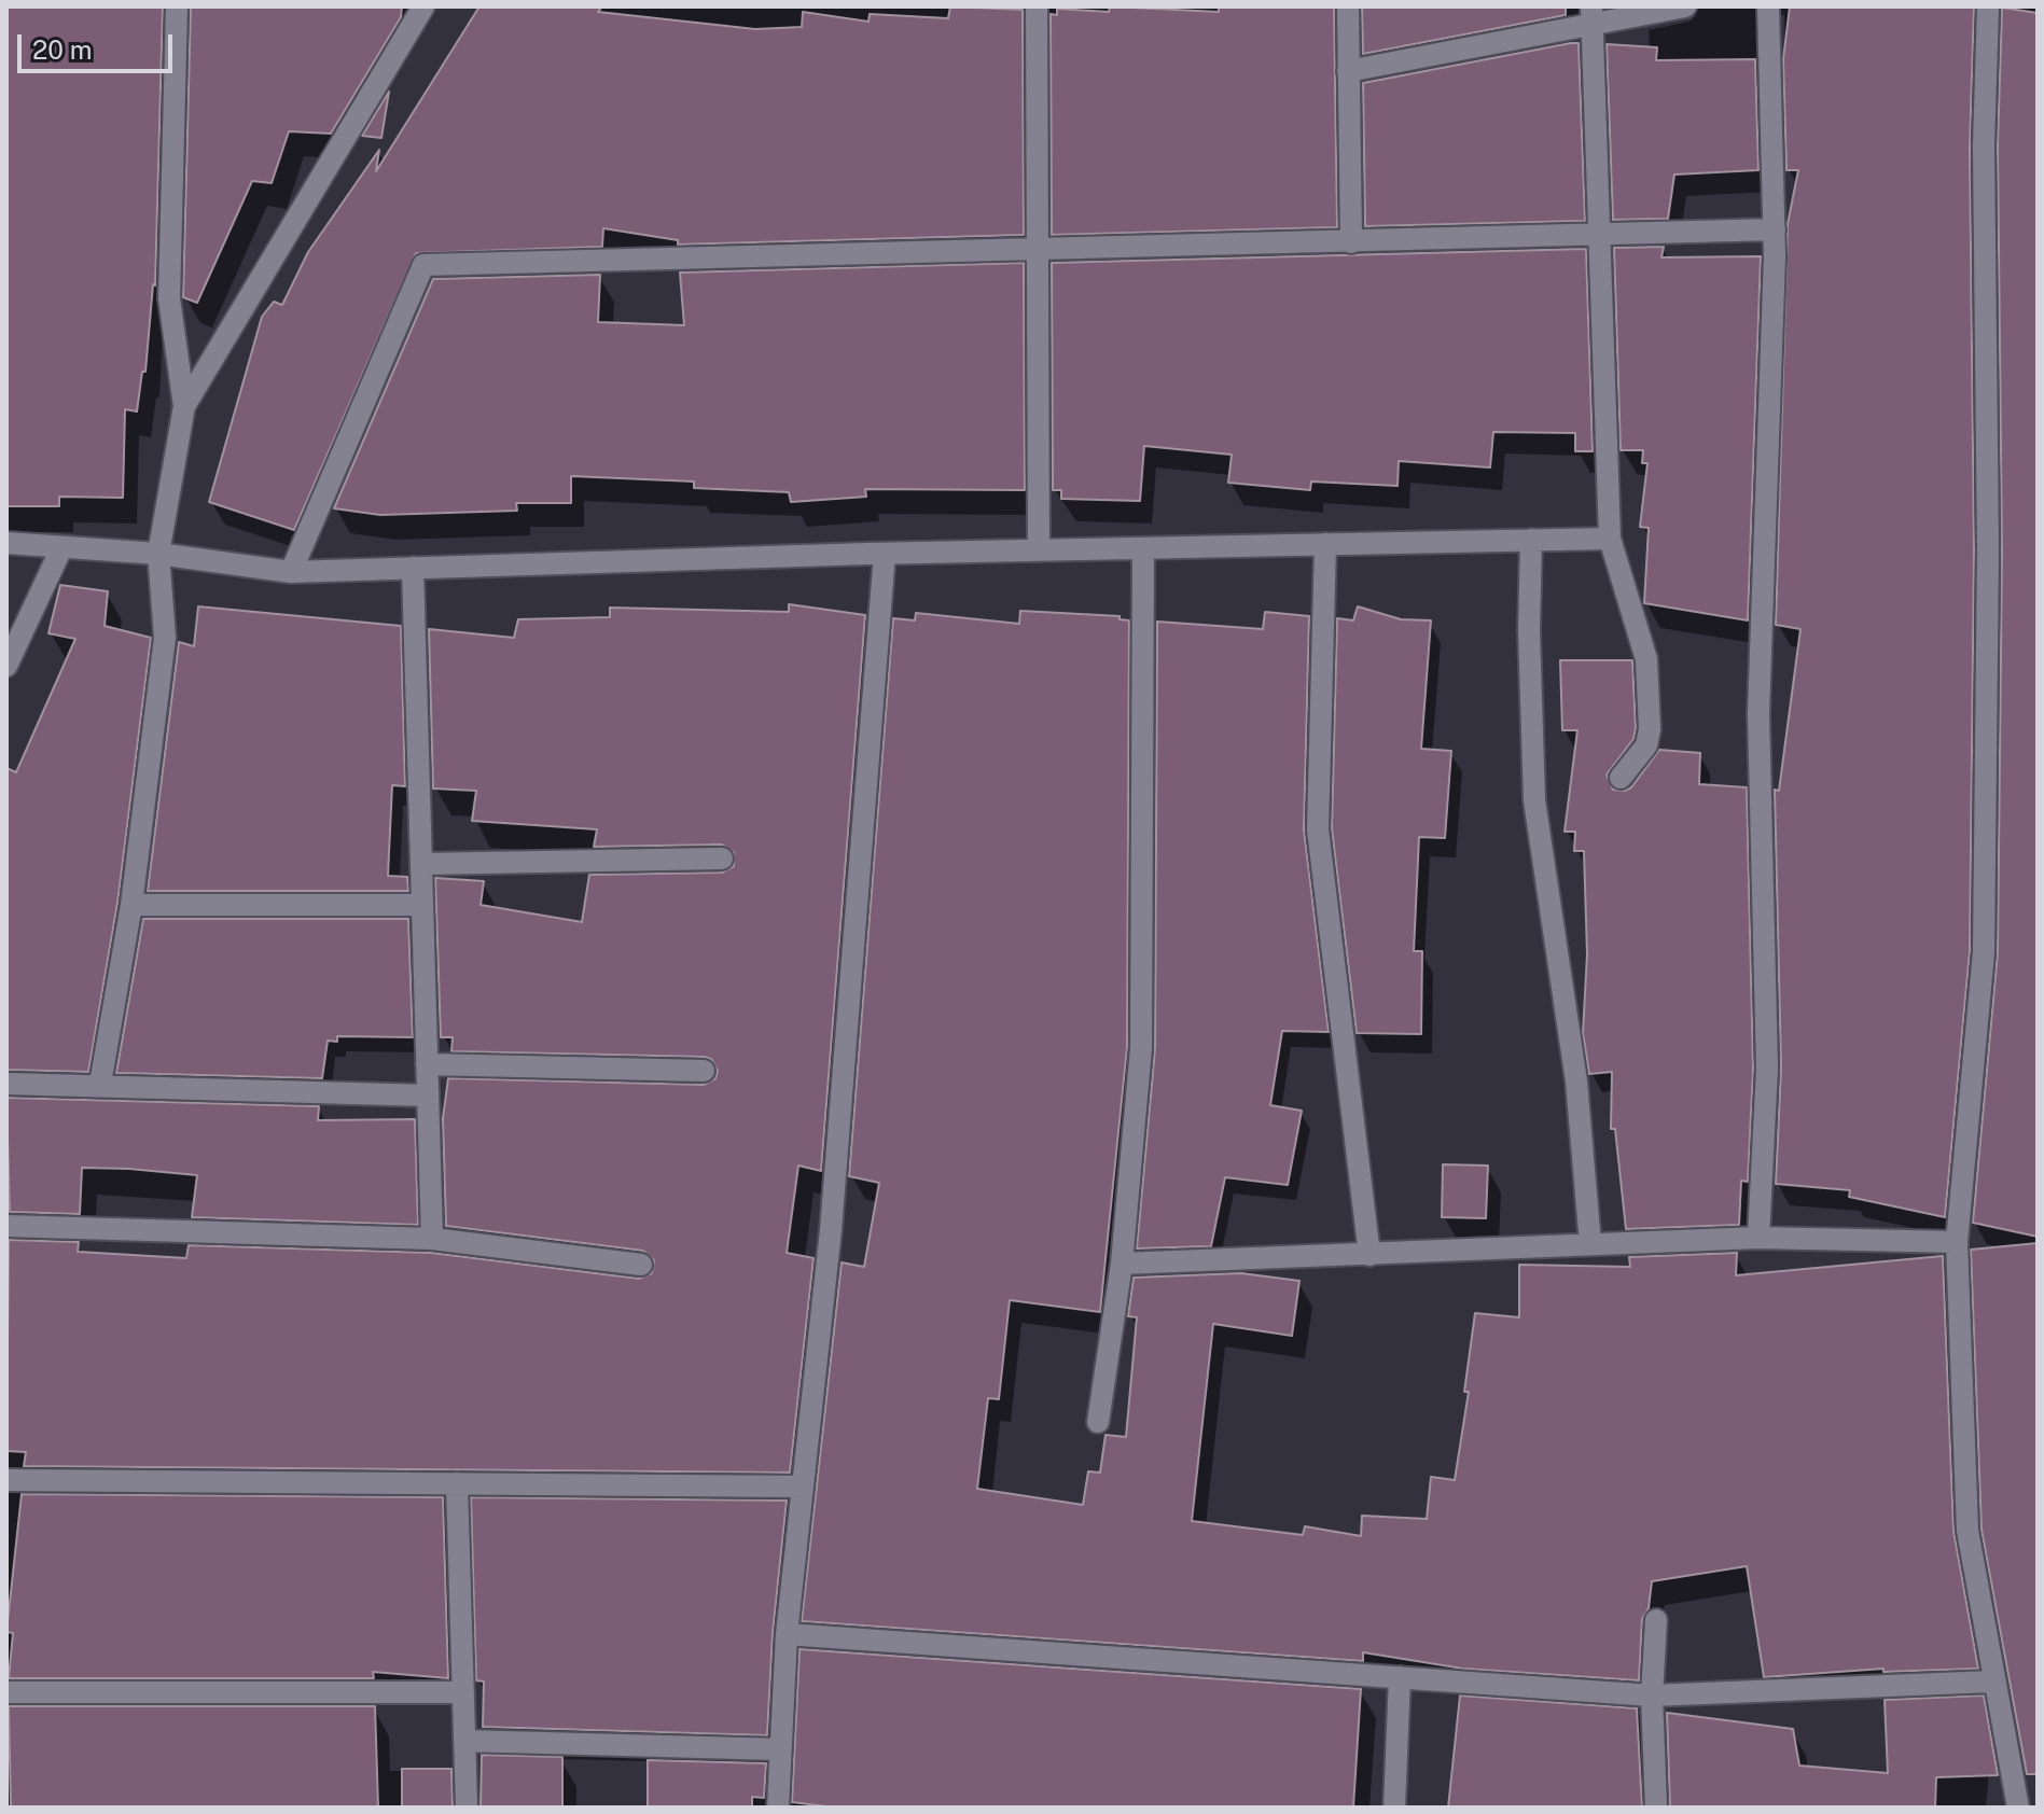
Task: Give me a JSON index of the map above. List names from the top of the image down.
{
  "scale_bar": "20 m"
}
